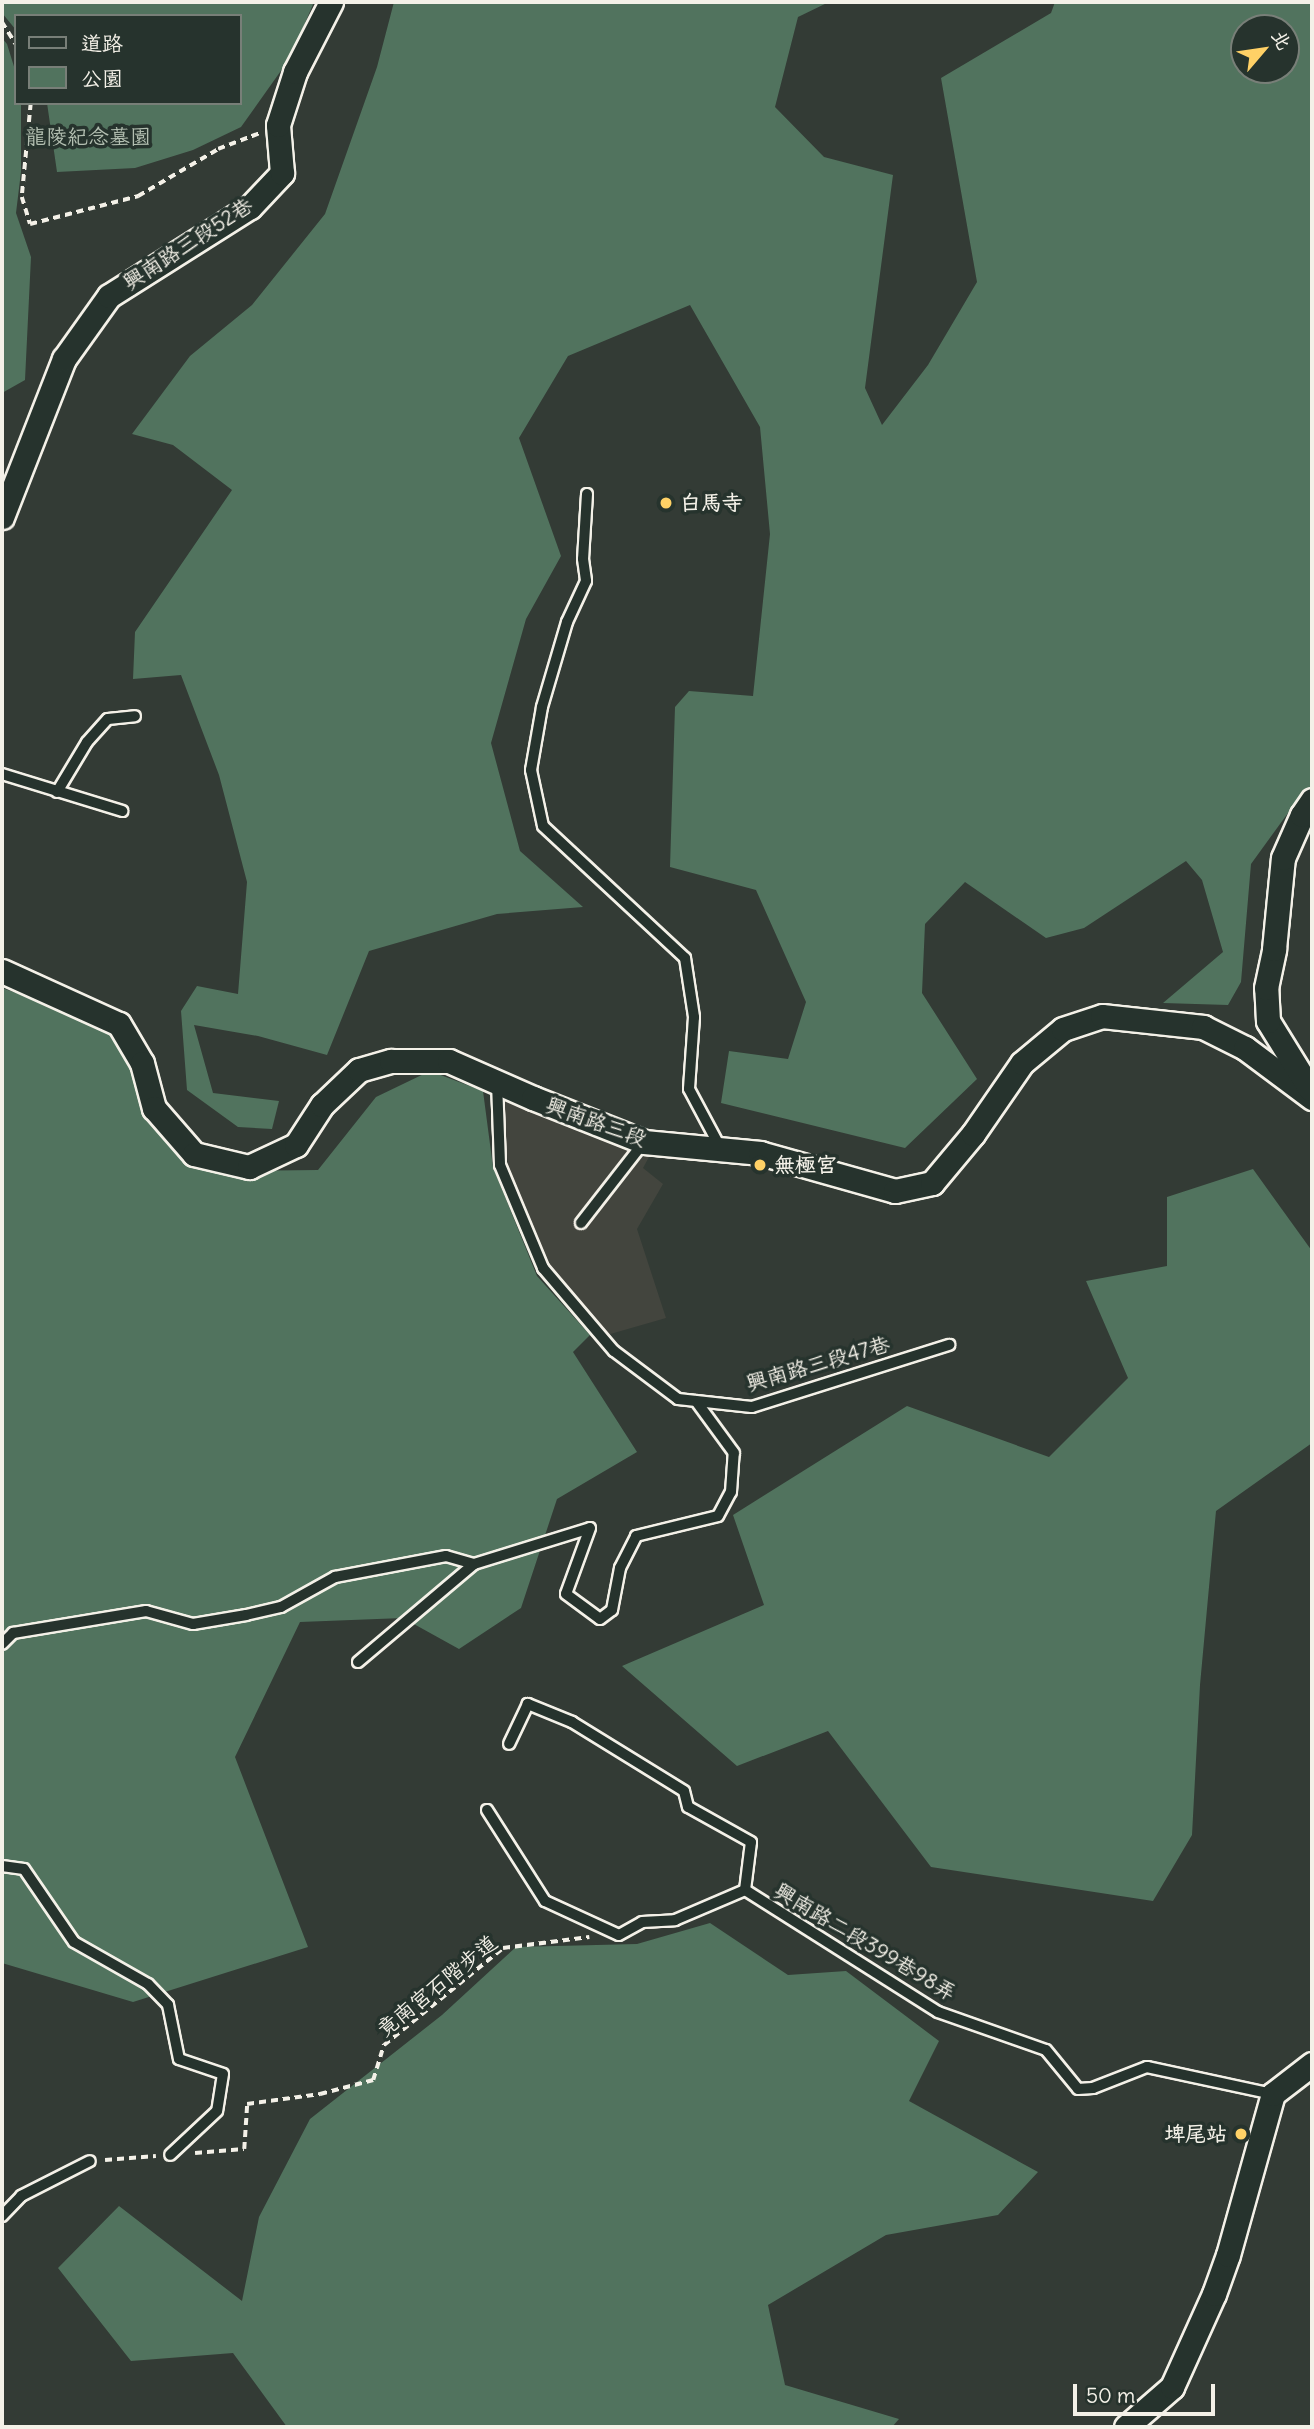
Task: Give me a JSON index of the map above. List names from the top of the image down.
{
  "streets": {
    "street": ["興南路三段52巷", "興南路三段"],
    "lane": ["興南路三段47巷", "興南路二段399巷98弄"],
    "path": ["竟南宮石階步道"]
  },
  "crossings": [
    ["興南路三段", "興南路三段47巷"],
    ["興南路二段399巷98弄", "竟南宮石階步道"]
  ],
  "parks": ["龍陵紀念墓園"],
  "places": ["白馬寺", "無極宮", "埤尾站"],
  "legend": ["道路", "公園"],
  "scale_bar": "50 m",
  "north": "top right"
}
